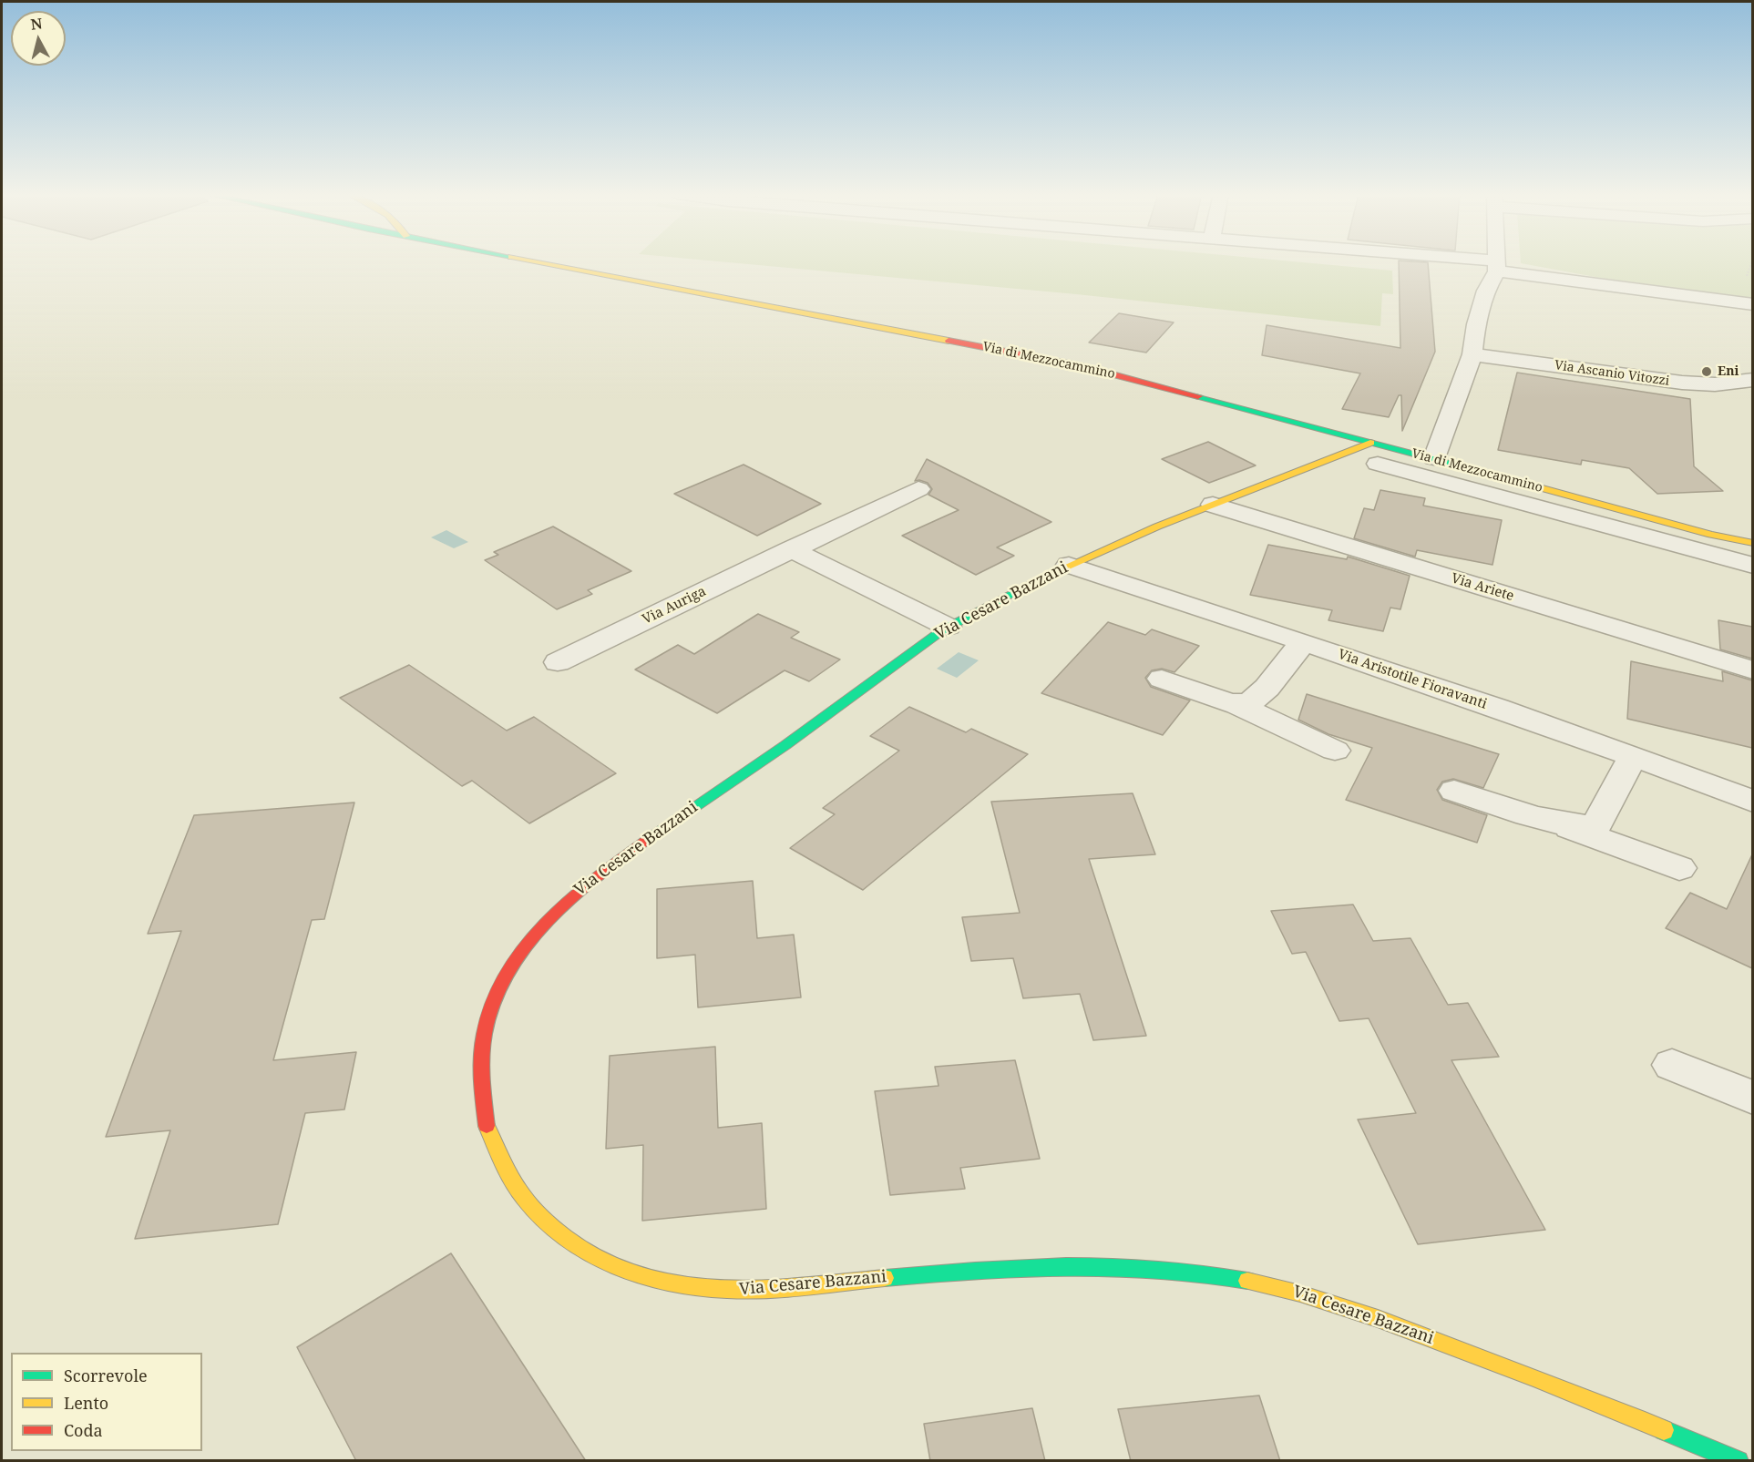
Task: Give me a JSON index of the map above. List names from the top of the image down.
{
  "streets": {
    "main road": ["Via di Mezzocammino", "Via Cesare Bazzani"],
    "street": [
      "Via Ascanio Vitozzi",
      "Via Ariete",
      "Via Auriga",
      "Via Aristotile Fioravanti"
    ]
  },
  "crossings": [
    ["Via di Mezzocammino", "Via Cesare Bazzani"],
    ["Via Ariete", "Via Cesare Bazzani"],
    ["Via Cesare Bazzani", "Via Aristotile Fioravanti"]
  ],
  "places": ["Eni"],
  "legend": ["Scorrevole", "Lento", "Coda"],
  "north": "top"
}
